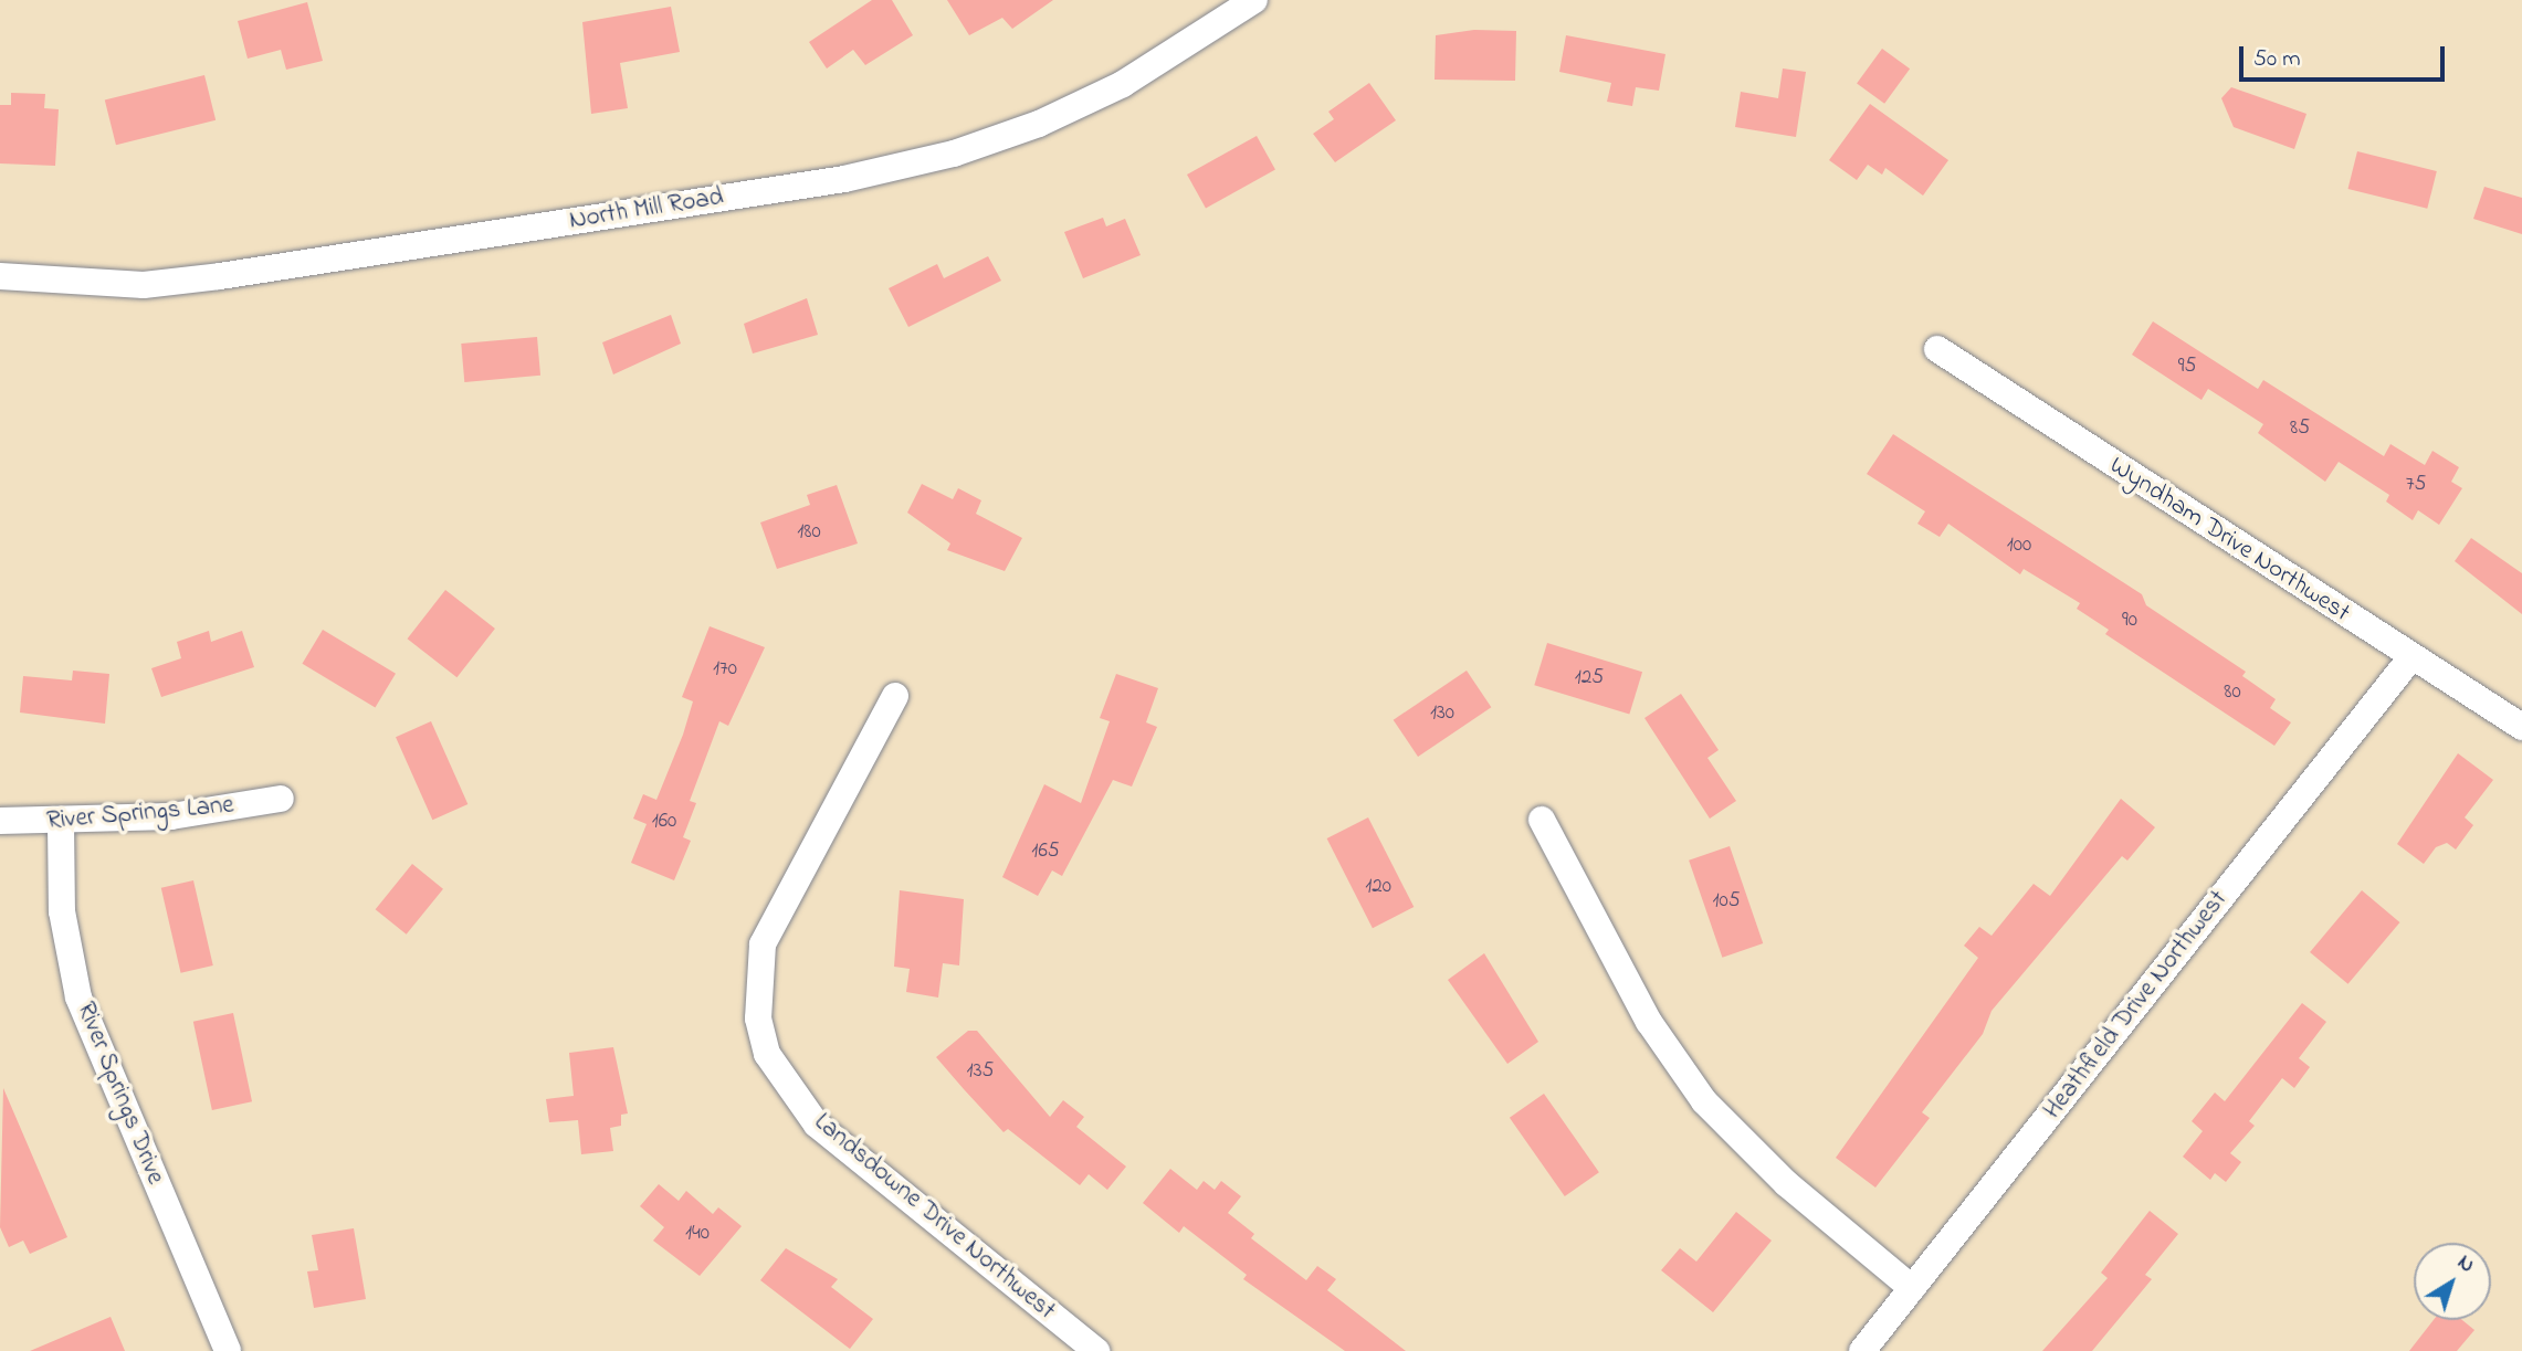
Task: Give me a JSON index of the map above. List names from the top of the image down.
{
  "streets": {
    "street": [
      "North Mill Road",
      "Wyndham Drive Northwest",
      "River Springs Lane",
      "Heathfield Drive Northwest",
      "River Springs Drive",
      "Landsdowne Drive Northwest"
    ]
  },
  "crossings": [
    ["Wyndham Drive Northwest", "Heathfield Drive Northwest"],
    ["River Springs Lane", "River Springs Drive"]
  ],
  "house_numbers": [
    "95",
    "85",
    "75",
    "180",
    "100",
    "90",
    "170",
    "125",
    "80",
    "130",
    "160",
    "165",
    "120",
    "105",
    "135",
    "140"
  ],
  "scale_bar": "50 m",
  "north": "top right"
}
